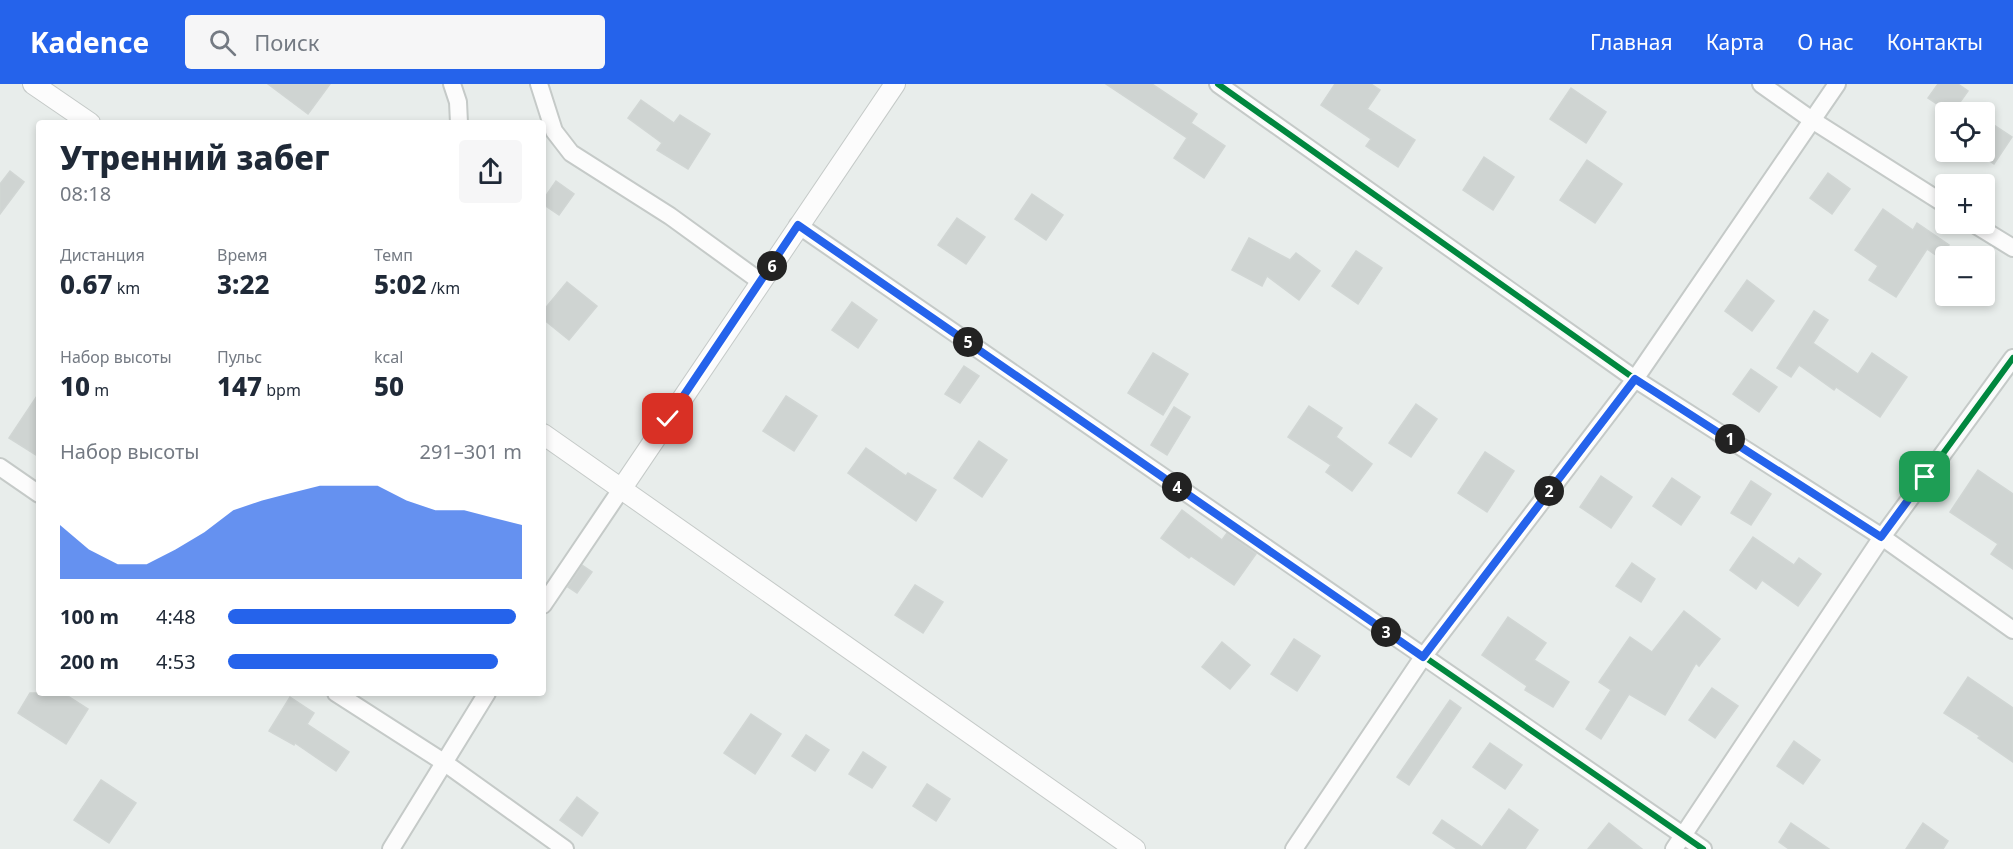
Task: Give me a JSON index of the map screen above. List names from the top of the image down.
{
  "page": {
    "header": "Kadence",
    "search": "Поиск",
    "nav": [
      "Главная",
      "Карта",
      "О нас",
      "Контакты"
    ],
    "map_buttons": ["+", "−"],
    "heading": ["Утренний забег", "08:18"],
    "stats": [
      ["Дистанция", "0.67 km"],
      ["Время", "3:22"],
      ["Темп", "5:02 /km"],
      ["Набор высоты", "10 m"],
      ["Пульс", "147 bpm"],
      ["kcal", "50"]
    ],
    "pins": [
      "6",
      "5",
      "1",
      "4",
      "2",
      "3"
    ],
    "chart": ["Набор высоты", "291–301 m"],
    "list": [
      {
        "name": "100 m",
        "note": "4:48"
      },
      {
        "name": "200 m",
        "note": "4:53"
      }
    ]
  }
}
